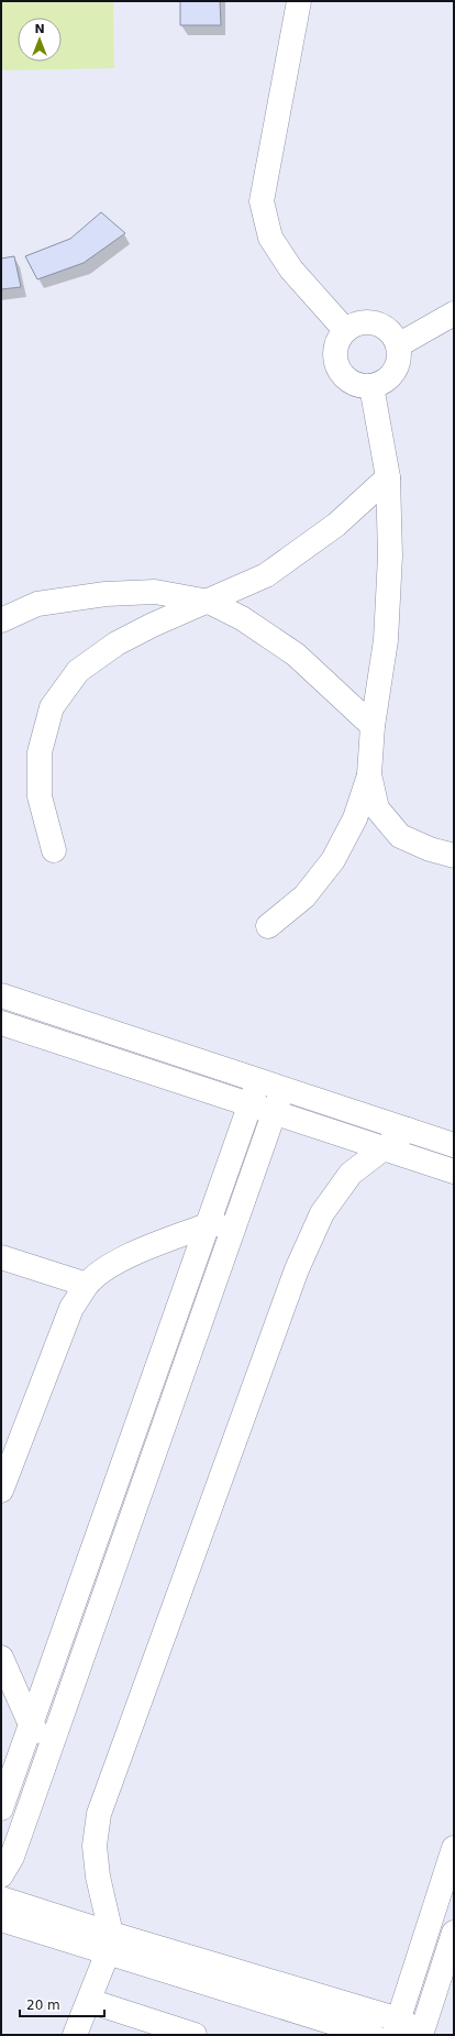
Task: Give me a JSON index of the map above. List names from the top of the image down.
{
  "scale_bar": "20 m",
  "north": "top"
}
